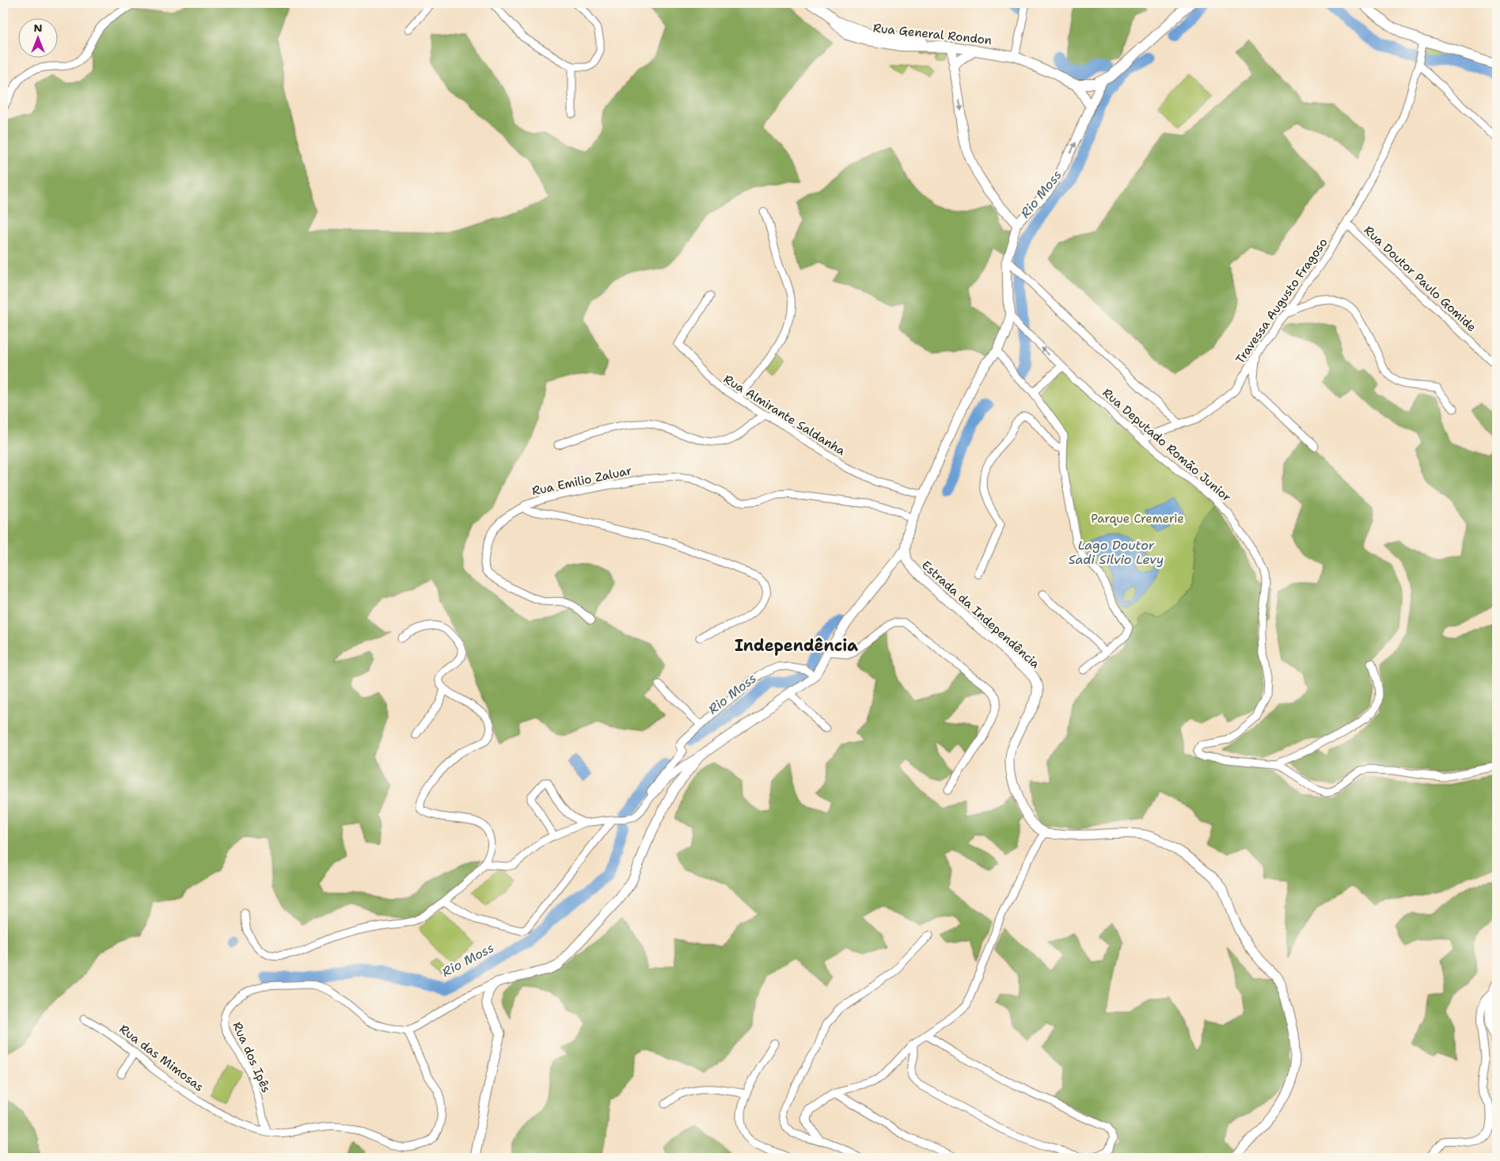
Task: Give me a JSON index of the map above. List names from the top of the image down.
{
  "streets": {
    "main road": ["Rua General Rondon"],
    "street": [
      "Rua Doutor Paulo Gomide",
      "Travessa Augusto Fragoso",
      "Rua Almirante Saldanha",
      "Rua Deputado Romão Junior",
      "Rua Emilio Zaluar",
      "Estrada da Independência",
      "Rua dos Ipês",
      "Rua das Mimosas"
    ]
  },
  "crossings": [
    ["Rua Doutor Paulo Gomide", "Travessa Augusto Fragoso"],
    ["Travessa Augusto Fragoso", "Rua Deputado Romão Junior"],
    ["Rua dos Ipês", "Rua das Mimosas"]
  ],
  "districts": ["Independência"],
  "water": ["Rio Moss", "Lago Doutor Sadi Silvio Levy"],
  "parks": ["Parque Cremerie"],
  "north": "top"
}
